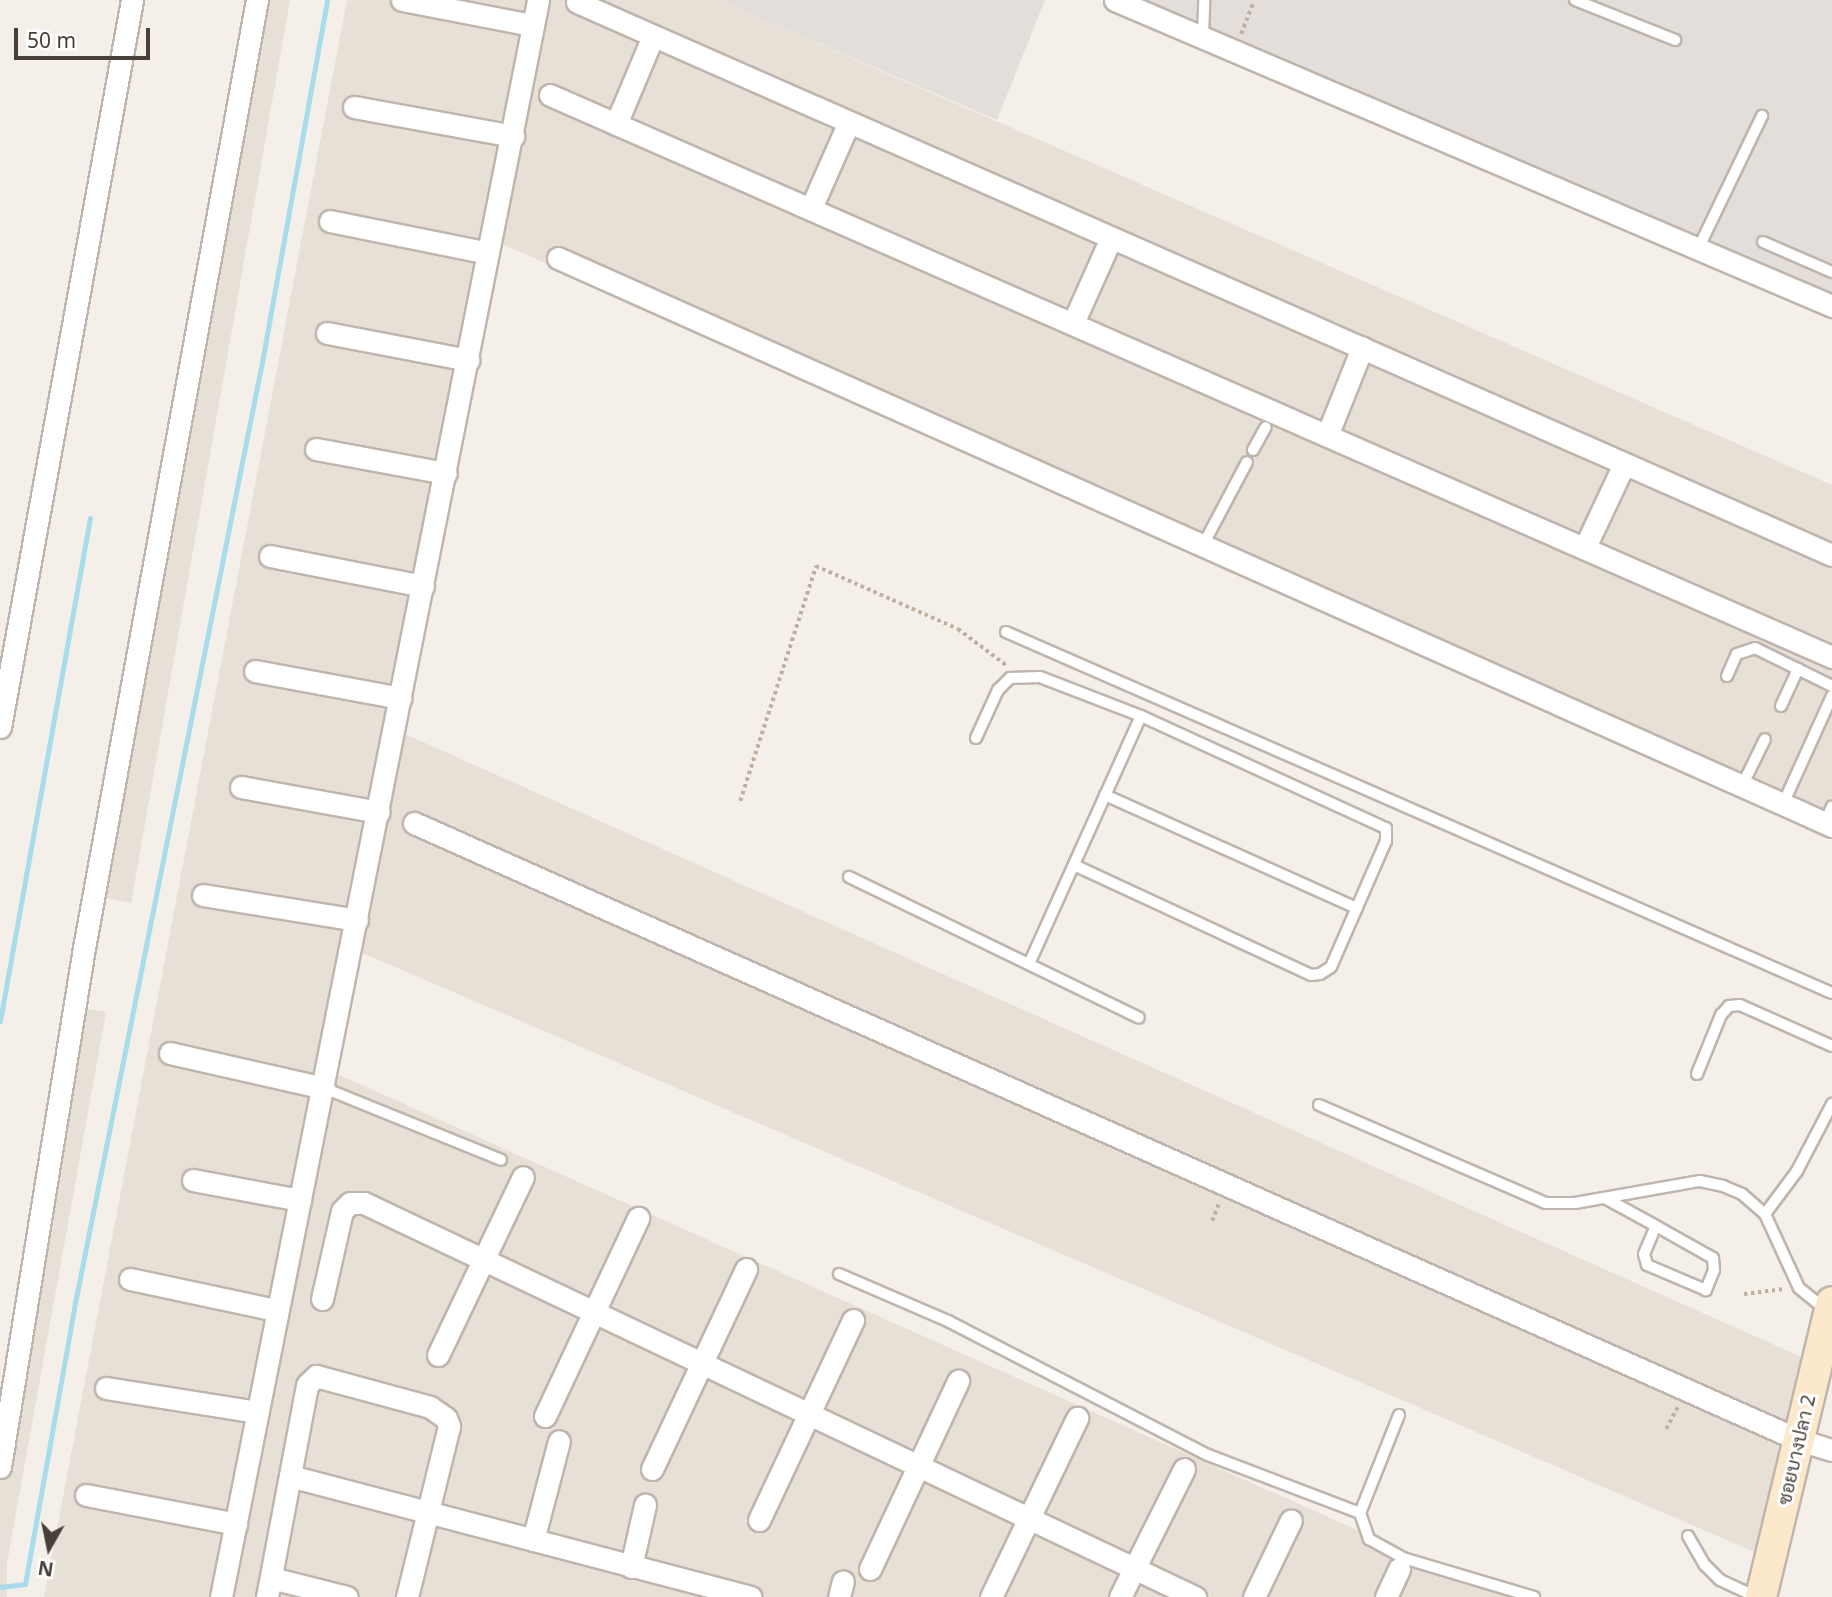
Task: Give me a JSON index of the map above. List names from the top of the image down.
{
  "streets": {
    "street": ["ซอยบางปลา 2"]
  },
  "scale_bar": "50 m",
  "north": "bottom"
}
